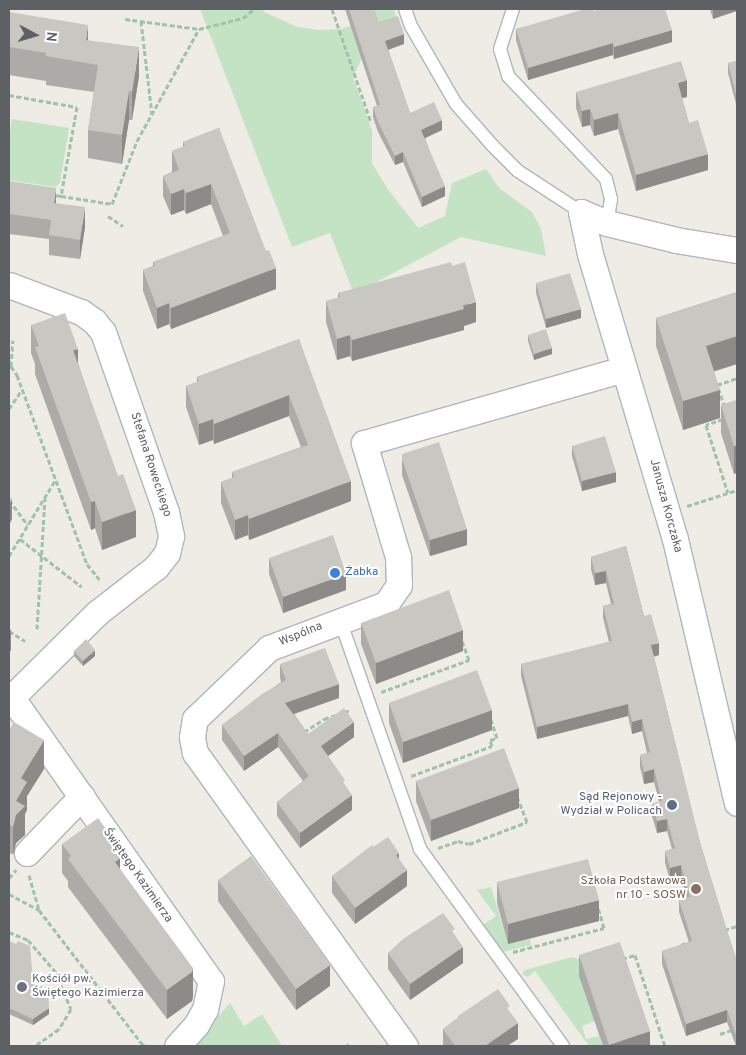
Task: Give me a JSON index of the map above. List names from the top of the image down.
{
  "streets": {
    "street": [
      "Stefana Roweckiego",
      "Janusza Korczaka",
      "Wspólna",
      "Świętego Kazimierza"
    ]
  },
  "crossings": [
    ["Stefana Roweckiego", "Świętego Kazimierza"],
    ["Janusza Korczaka", "Wspólna"]
  ],
  "places": [
    "Żabka",
    "Sąd Rejonowy - Wydział w Policach",
    "Szkoła Podstawowa nr 10 - SOSW",
    "Kościół pw. Świętego Kazimierza"
  ],
  "north": "right"
}
